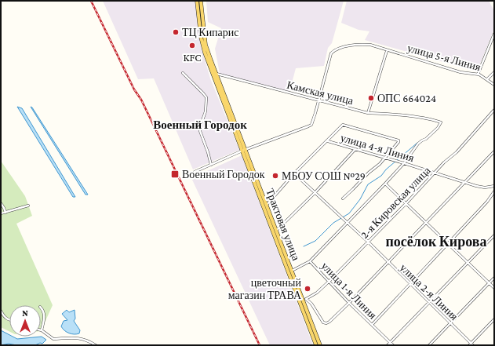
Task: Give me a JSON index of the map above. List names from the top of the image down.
{
  "streets": {
    "main road": ["Трактовая улица"],
    "street": [
      "улица 5-я Линия",
      "Камская улица",
      "улица 4-я Линия",
      "2-я Кировская улица",
      "улица 1-я Линия",
      "улица 2-я Линия"
    ]
  },
  "crossings": [
    ["улица 5-я Линия", "Камская улица"],
    ["Камская улица", "улица 4-я Линия"],
    ["Камская улица", "Трактовая улица"],
    ["улица 4-я Линия", "2-я Кировская улица"],
    ["2-я Кировская улица", "Трактовая улица"],
    ["2-я Кировская улица", "улица 1-я Линия"],
    ["2-я Кировская улица", "улица 2-я Линия"],
    ["Трактовая улица", "улица 1-я Линия"]
  ],
  "districts": ["Военный Городок", "посёлок Кирова"],
  "places": {
    "other": [
      "ТЦ Кипарис",
      "KFC",
      "ОПС 664024",
      "МБОУ СОШ №29",
      "цветочный магазин ТРАВА"
    ],
    "transit": ["Военный Городок"]
  },
  "north": "top"
}
